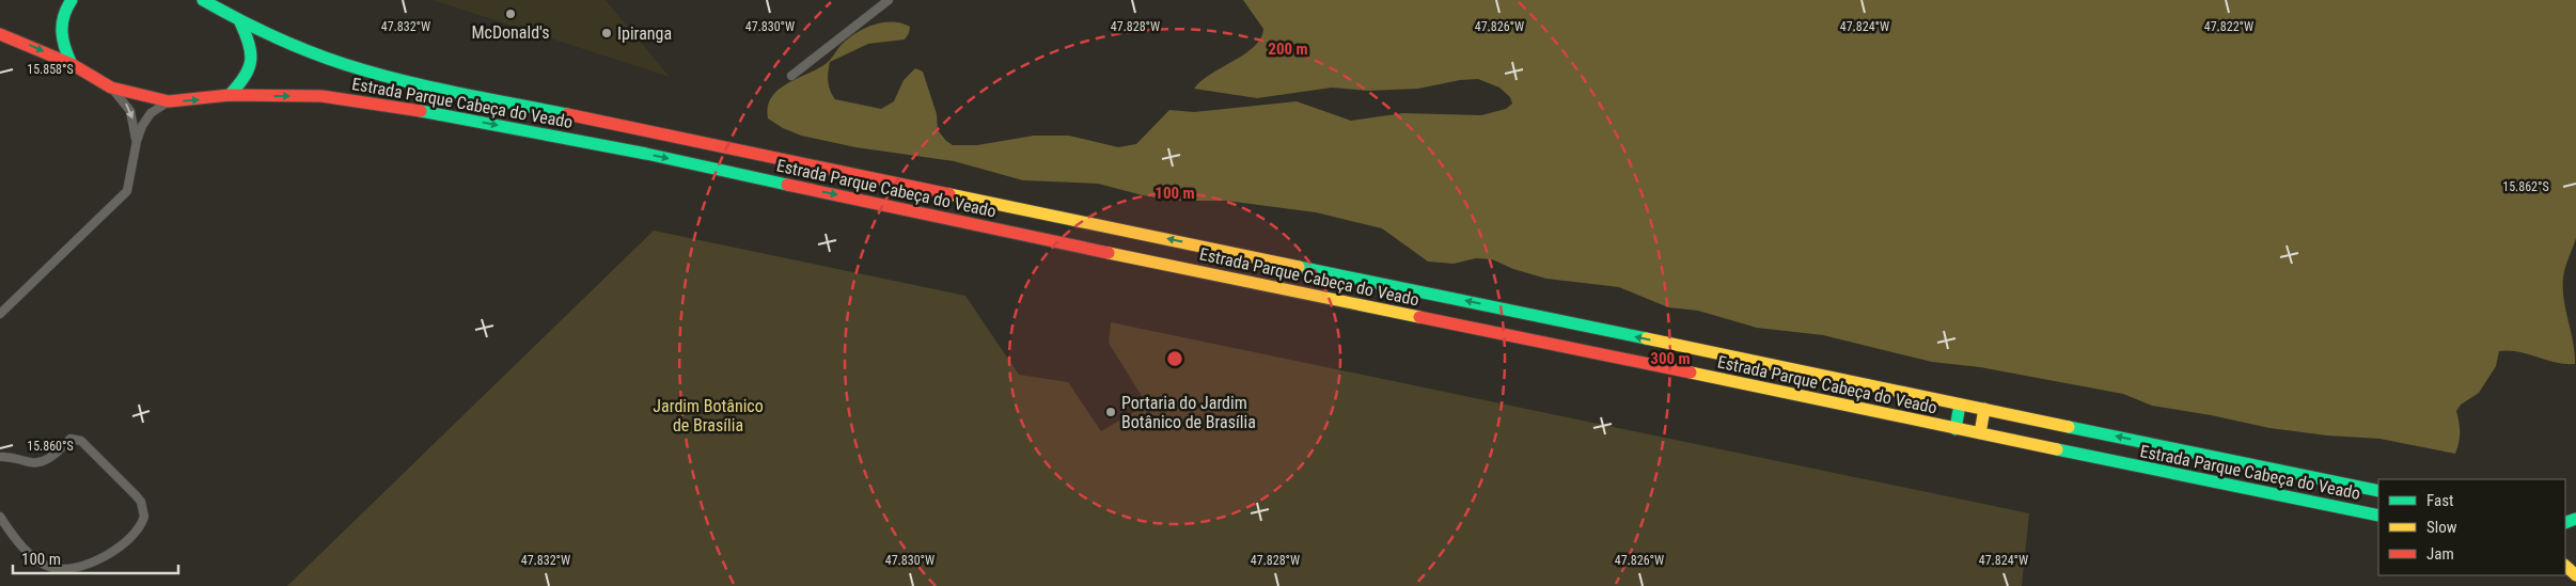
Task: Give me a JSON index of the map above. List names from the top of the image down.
{
  "streets": {
    "main road": ["Estrada Parque Cabeça do Veado"]
  },
  "parks": ["Jardim Botânico de Brasília"],
  "places": ["McDonald's", "Ipiranga", "Portaria do Jardim Botânico de Brasília"],
  "legend": ["Fast", "Slow", "Jam"],
  "scale_bar": "100 m",
  "coordinates": [
    "47.832°W",
    "47.830°W",
    "47.828°W",
    "47.826°W",
    "47.824°W",
    "47.822°W",
    "15.858°S",
    "15.862°S",
    "15.860°S"
  ],
  "rings": ["200 m", "100 m", "300 m"]
}
